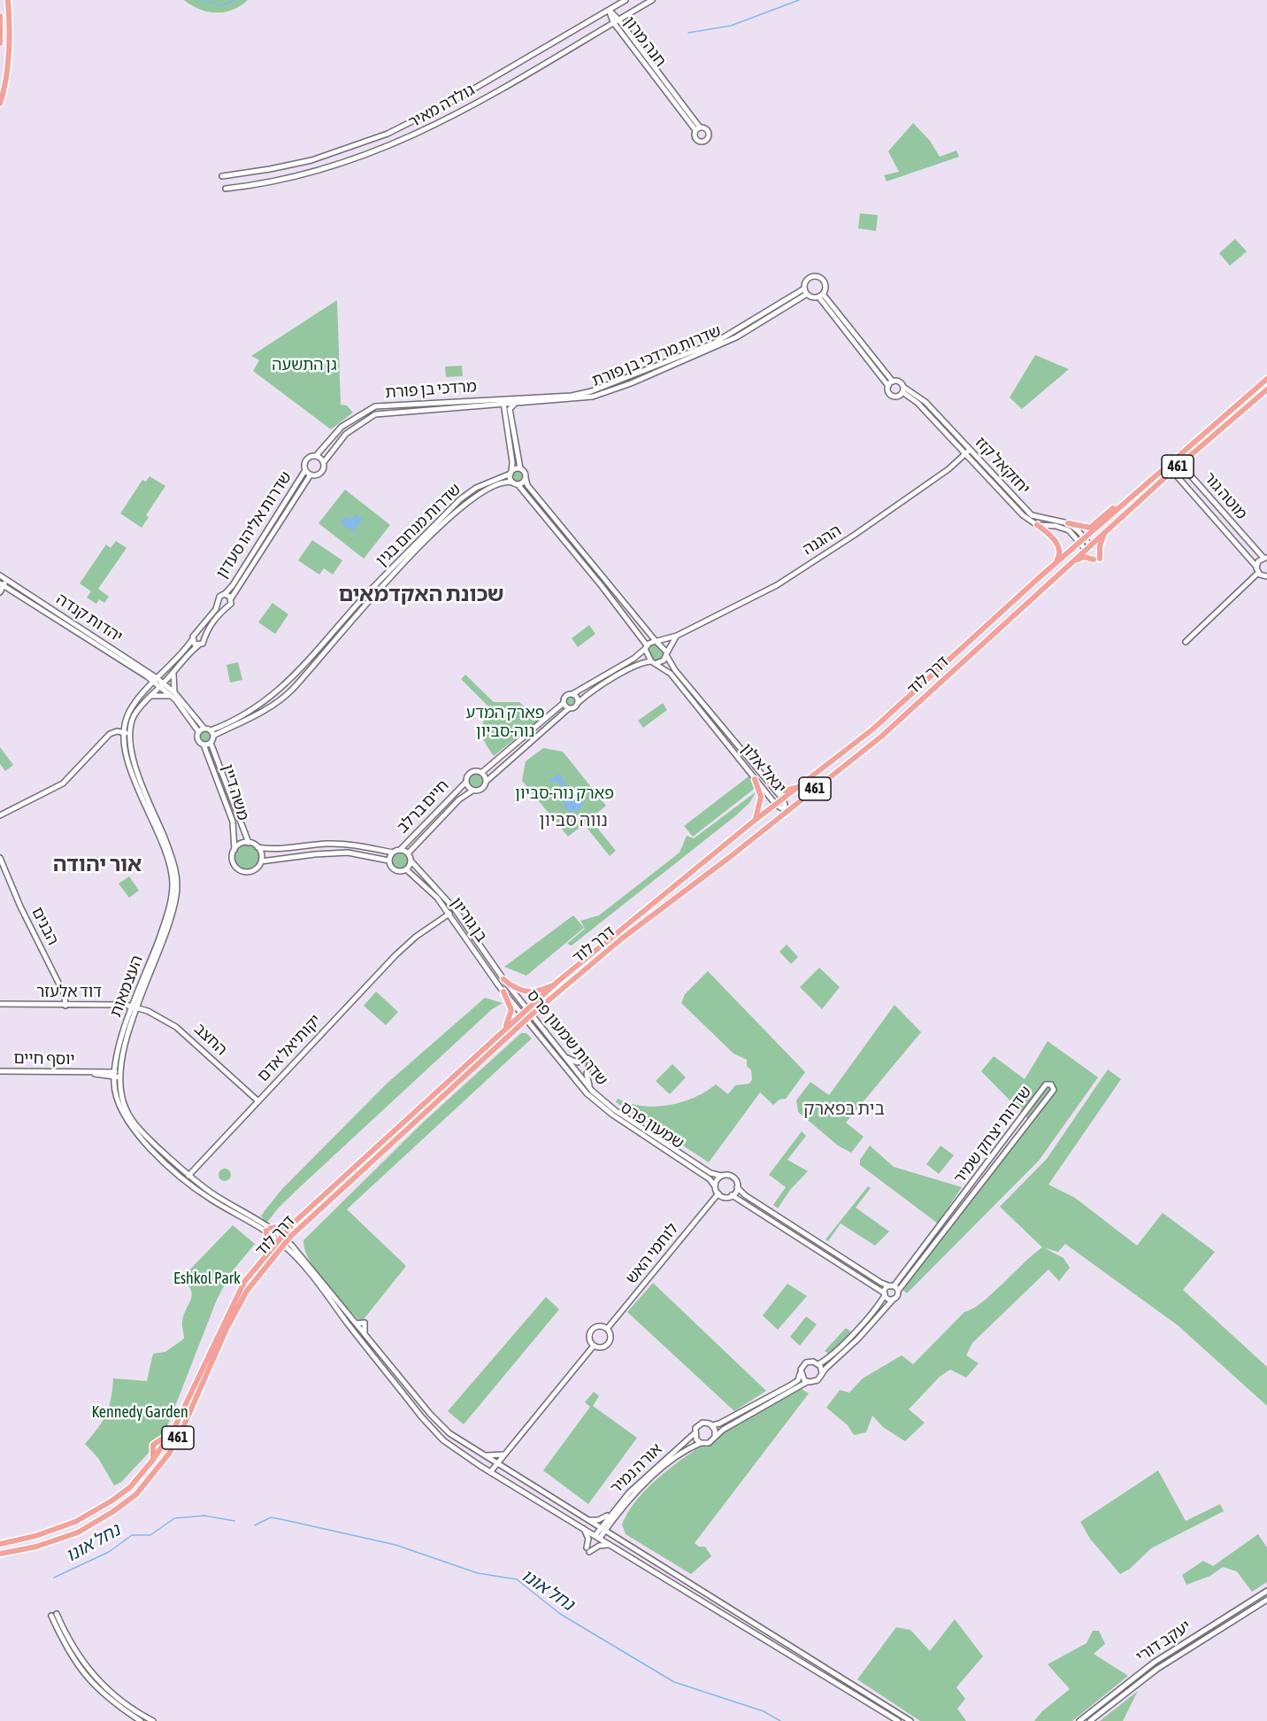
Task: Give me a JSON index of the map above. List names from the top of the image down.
{
  "streets": {
    "main road": ["461", "דרך לוד"],
    "street": [
      "חנה מרון",
      "גולדה מאיר",
      "שדרות מרדכי בן פורת",
      "מרדכי בן פורת",
      "יחזקאל קזז",
      "מוטה גור",
      "שדרות אליהו סעדון",
      "שדרות מנחם בגין",
      "ההגנה",
      "יהדות קנדה",
      "יגאל אלון",
      "משה דיין",
      "חיים ברלב",
      "בן גוריון",
      "הבנים",
      "העצמאות",
      "דוד אלעזר",
      "שדרות שמעון פרס",
      "החצב",
      "יקותיאל אדם",
      "יוסף חיים",
      "שמעון פרס",
      "שדרות יצחק שמיר",
      "לוחמי האש",
      "אורה נמיר",
      "יעקב דורי"
    ]
  },
  "crossings": [
    ["חנה מרון", "גולדה מאיר"],
    ["שדרות מרדכי בן פורת", "מרדכי בן פורת"],
    ["מרדכי בן פורת", "שדרות אליהו סעדון"],
    ["יחזקאל קזז", "ההגנה"],
    ["יחזקאל קזז", "דרך לוד"],
    ["מוטה גור", "דרך לוד"],
    ["שדרות מנחם בגין", "משה דיין"],
    ["ההגנה", "יגאל אלון"],
    ["יהדות קנדה", "העצמאות"],
    ["דרך לוד", "יגאל אלון"],
    ["דרך לוד", "העצמאות"],
    ["דרך לוד", "שדרות שמעון פרס"],
    ["חיים ברלב", "בן גוריון"],
    ["חיים ברלב", "שדרות שמעון פרס"],
    ["בן גוריון", "שדרות שמעון פרס"],
    ["בן גוריון", "יקותיאל אדם"],
    ["הבנים", "דוד אלעזר"],
    ["העצמאות", "דוד אלעזר"],
    ["העצמאות", "החצב"],
    ["העצמאות", "יקותיאל אדם"],
    ["העצמאות", "יוסף חיים"],
    ["דוד אלעזר", "החצב"],
    ["שדרות שמעון פרס", "יקותיאל אדם"],
    ["שדרות שמעון פרס", "שמעון פרס"],
    ["שדרות שמעון פרס", "לוחמי האש"],
    ["החצב", "יקותיאל אדם"],
    ["שמעון פרס", "לוחמי האש"]
  ],
  "districts": [
    "שכונת האקדמאים",
    "נווה סביון",
    "אור יהודה",
    "בית בפארק"
  ],
  "water": ["נחל אונו"],
  "parks": [
    "גן התשעה",
    "פארק המדע נוה-סביון",
    "פארק נוה-סביון",
    "Eshkol Park",
    "Kennedy Garden"
  ]
}
